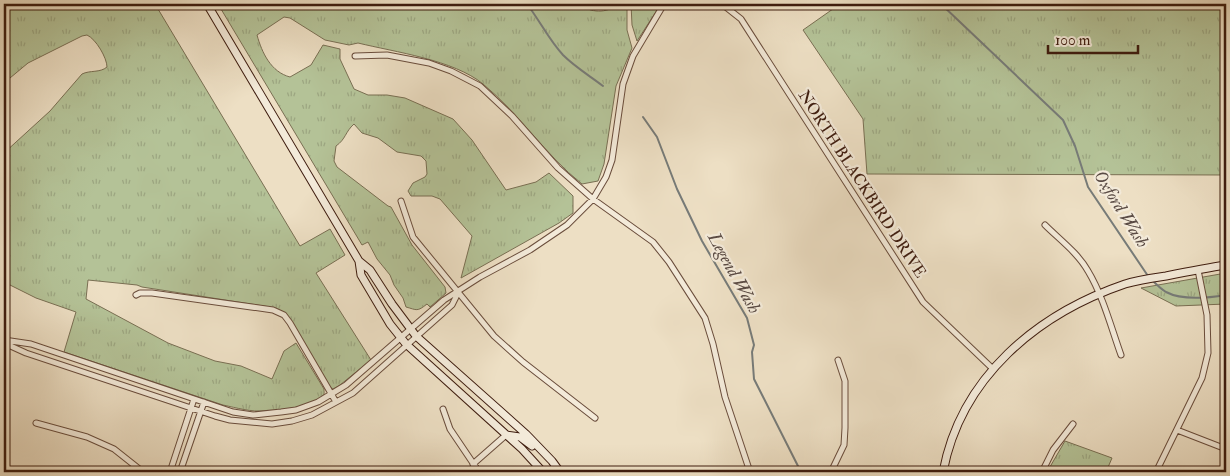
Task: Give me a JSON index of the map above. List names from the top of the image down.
{
  "streets": {
    "street": ["NORTH BLACKBIRD DRIVE"]
  },
  "water": ["Oxford Wash", "Legend Wash"],
  "scale_bar": "100 m"
}
